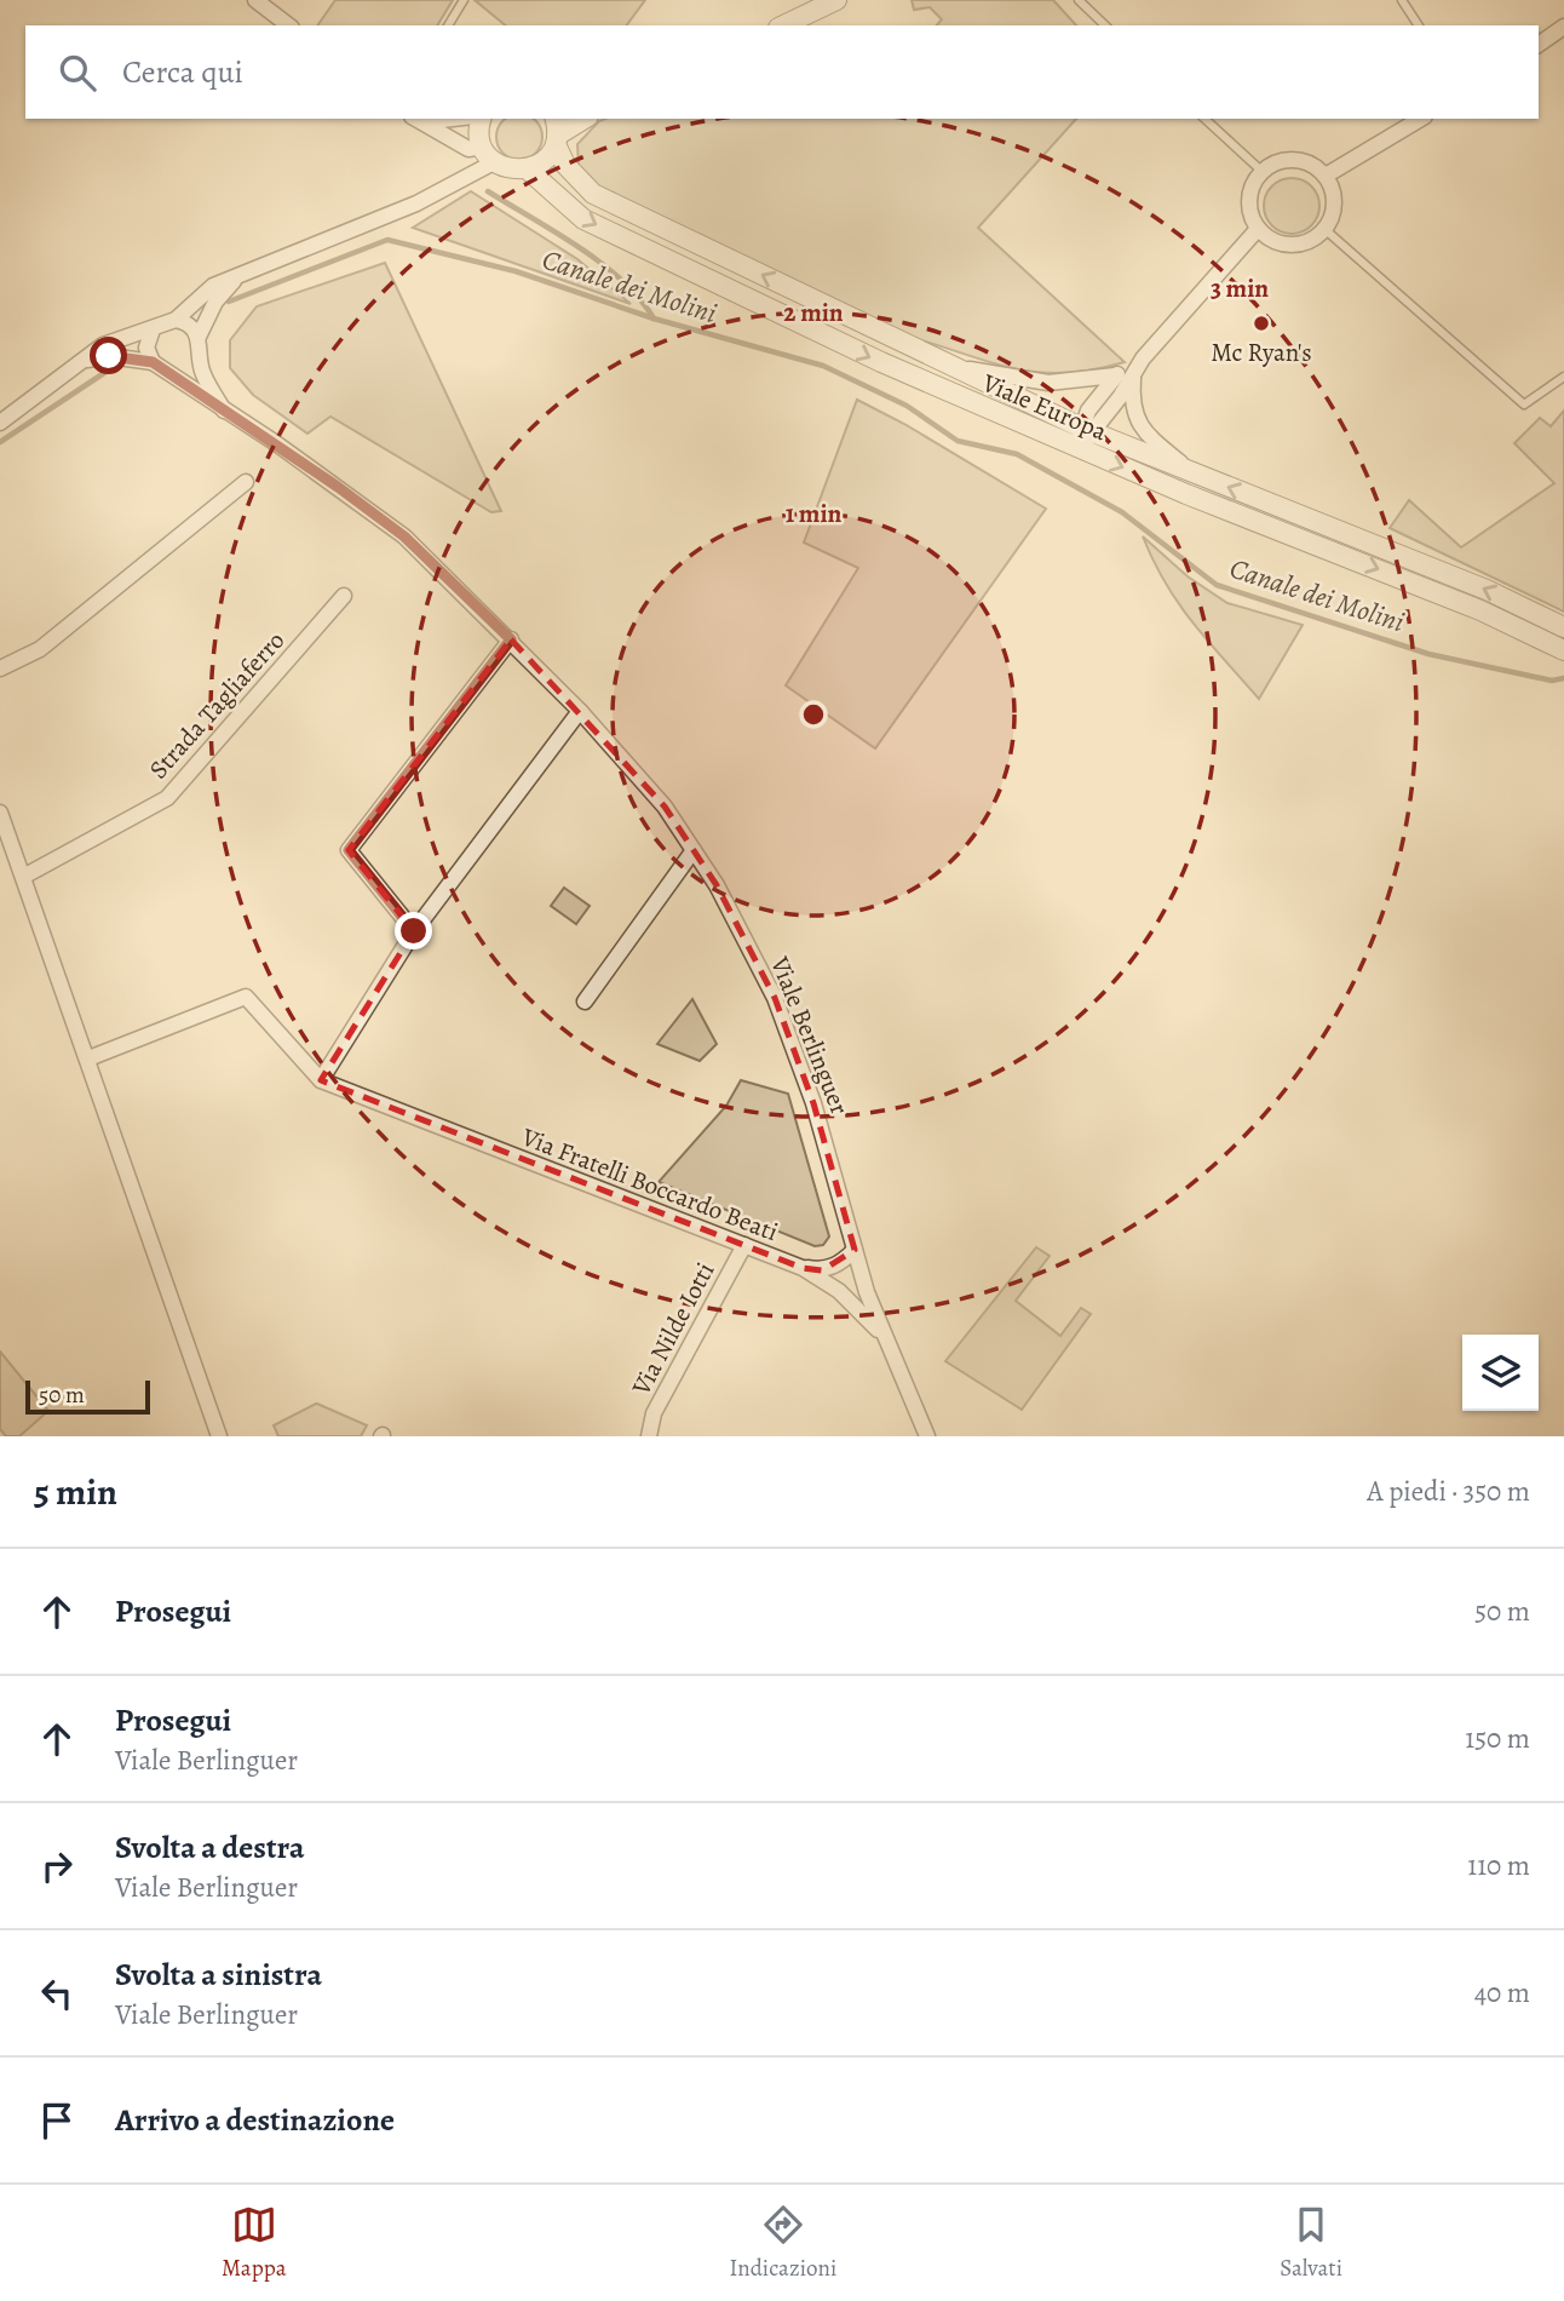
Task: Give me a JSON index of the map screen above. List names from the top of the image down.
{
  "streets": {
    "street": [
      "Viale Europa",
      "Strada Tagliaferro",
      "Viale Berlinguer",
      "Via Fratelli Boccardo Beati",
      "Via Nilde Iotti"
    ]
  },
  "crossings": [
    ["Viale Berlinguer", "Via Fratelli Boccardo Beati"],
    ["Via Fratelli Boccardo Beati", "Via Nilde Iotti"]
  ],
  "water": ["Canale dei Molini"],
  "places": ["Mc Ryan's"],
  "scale_bar": "50 m",
  "page": {
    "search": "Cerca qui",
    "scale": "50 m",
    "heading": ["5 min", "A piedi · 350 m"],
    "list": [
      ["Prosegui", "50 m"],
      ["Prosegui", "Viale Berlinguer", "150 m"],
      ["Svolta a destra", "Viale Berlinguer", "110 m"],
      ["Svolta a sinistra", "Viale Berlinguer", "40 m"],
      "Arrivo a destinazione"
    ],
    "nav": ["Mappa", "Indicazioni", "Salvati"]
  },
  "rings": ["3 min", "2 min", "1 min"]
}
